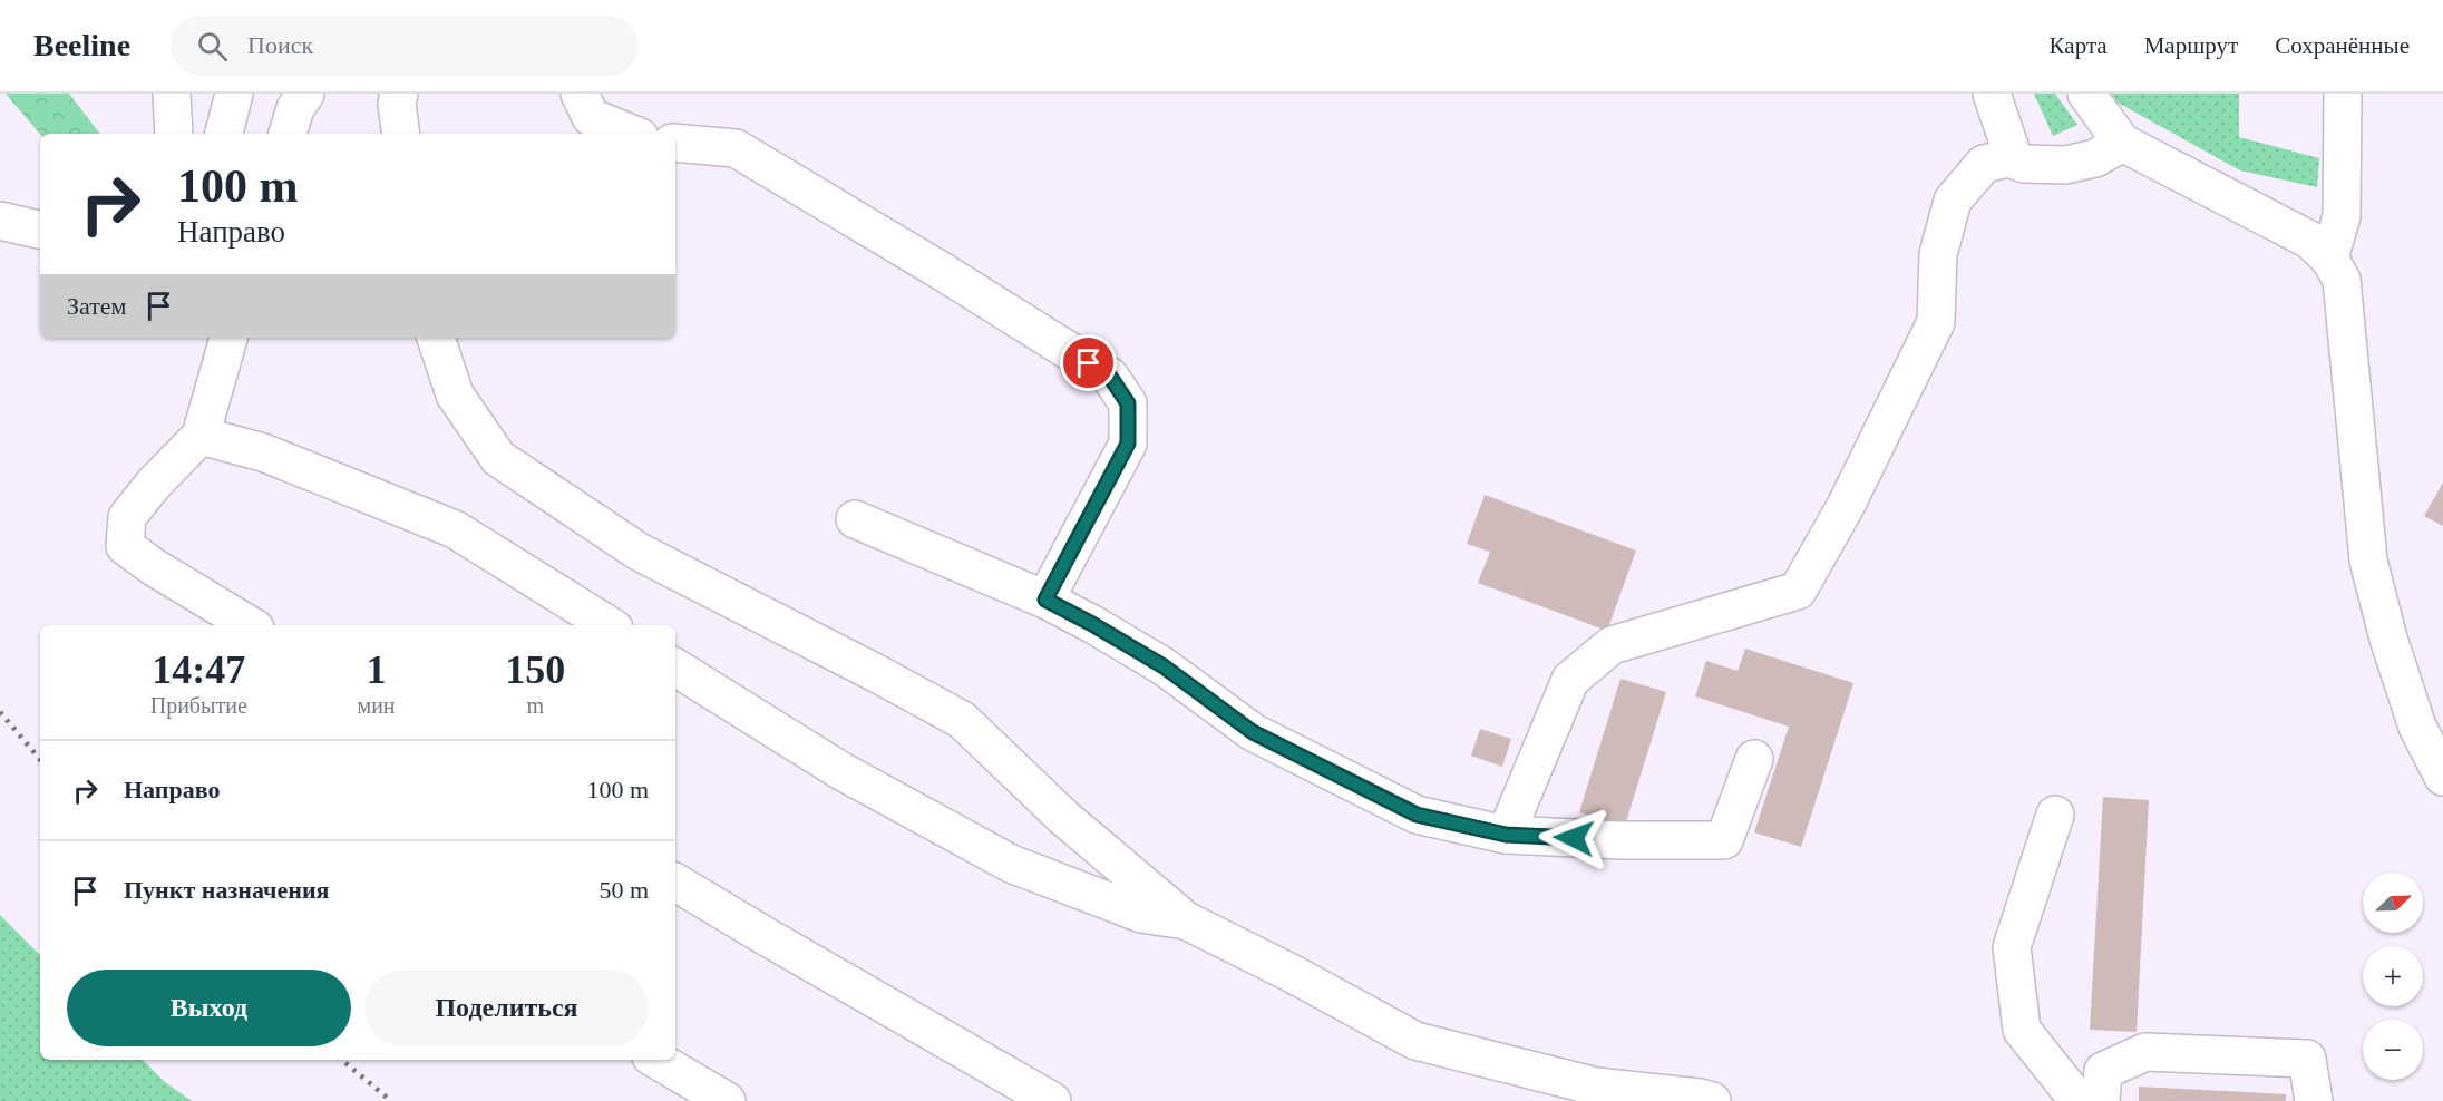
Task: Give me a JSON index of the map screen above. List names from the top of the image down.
{
  "north": "top right",
  "page": {
    "header": "Beeline",
    "search": "Поиск",
    "nav": ["Карта", "Маршрут", "Сохранённые"],
    "turn": ["100 m", "Направо"],
    "then": "Затем",
    "eta": [
      "14:47",
      "Прибытие",
      "1",
      "мин",
      "150",
      "m"
    ],
    "list": [
      {
        "name": "Направо",
        "value": "100 m"
      },
      {
        "name": "Пункт назначения",
        "value": "50 m"
      }
    ],
    "map_buttons": ["+", "−"],
    "buttons": ["Выход", "Поделиться"]
  }
}
